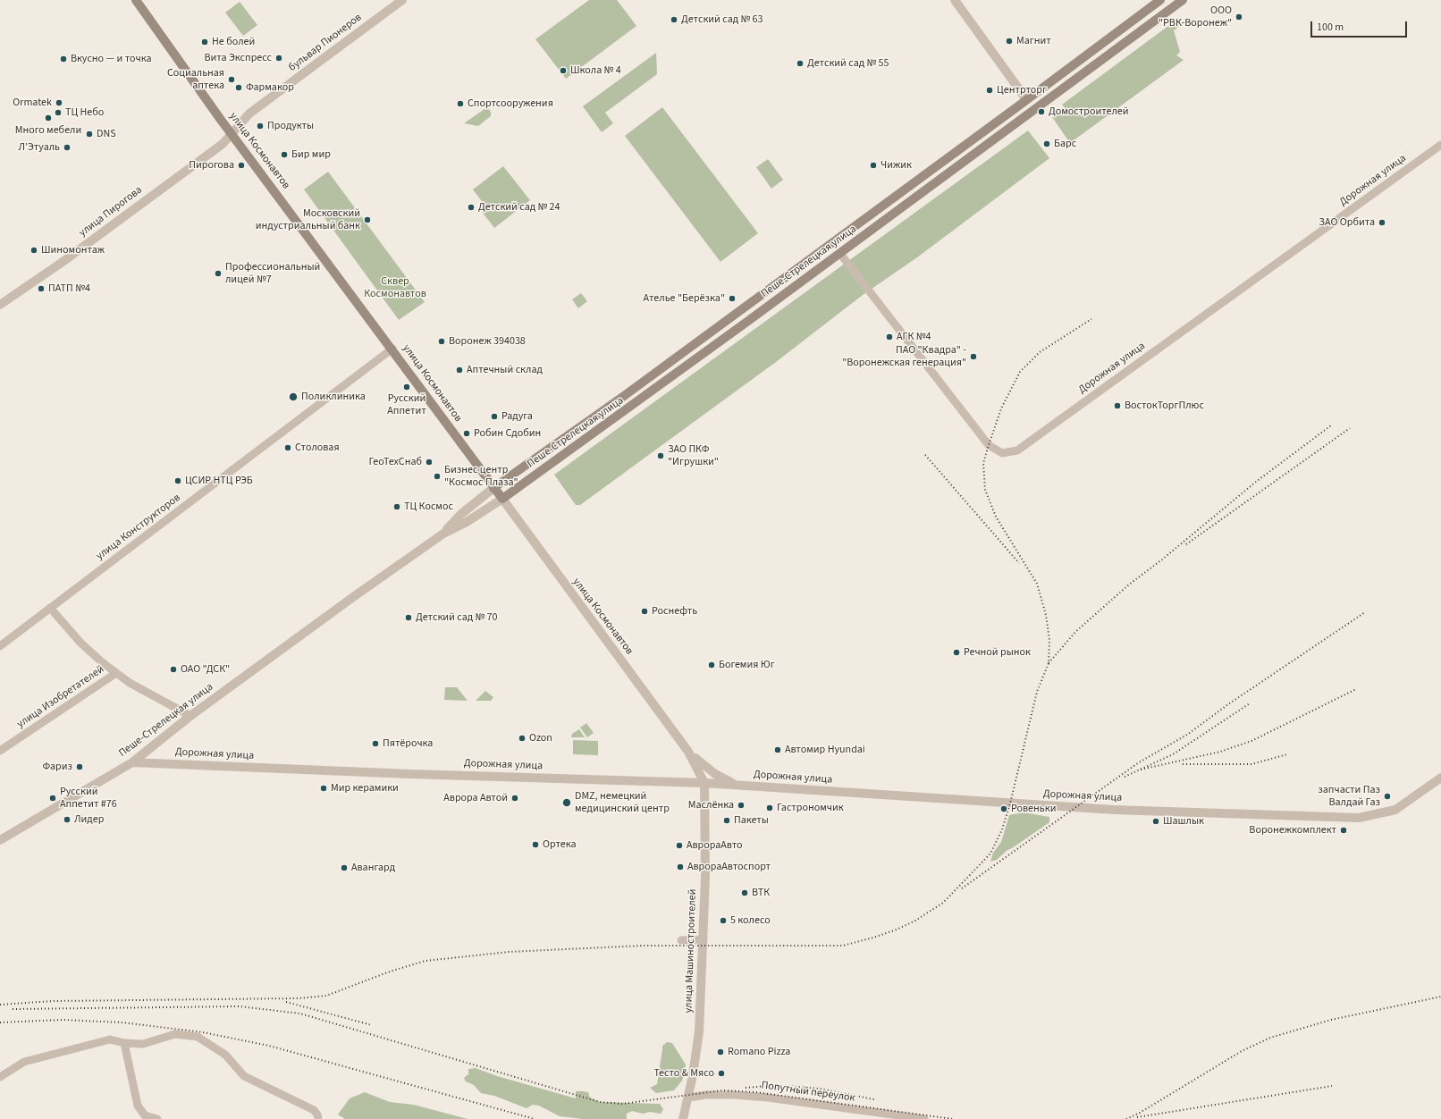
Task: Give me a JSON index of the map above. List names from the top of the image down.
{
  "streets": {
    "main road": ["улица Космонавтов", "Пеше-Стрелецкая улица"],
    "street": [
      "бульвар Пионеров",
      "Дорожная улица",
      "улица Пирогова",
      "улица Конструкторов",
      "улица Изобретателей",
      "улица Машиностроителей",
      "Попутный переулок"
    ]
  },
  "crossings": [
    ["бульвар Пионеров", "улица Космонавтов"],
    ["бульвар Пионеров", "улица Пирогова"],
    ["улица Космонавтов", "Дорожная улица"],
    ["улица Космонавтов", "улица Пирогова"],
    ["улица Космонавтов", "Пеше-Стрелецкая улица"],
    ["улица Космонавтов", "улица Конструкторов"],
    ["улица Космонавтов", "улица Машиностроителей"],
    ["Дорожная улица", "Пеше-Стрелецкая улица"],
    ["Дорожная улица", "улица Машиностроителей"],
    ["улица Машиностроителей", "Попутный переулок"]
  ],
  "parks": ["Сквер Космонавтов"],
  "places": [
    "ООО \"РВК-Воронеж\"",
    "Детский сад № 63",
    "Магнит",
    "Не болей",
    "Вита Экспресс",
    "Вкусно — и точка",
    "Детский сад № 55",
    "Школа № 4",
    "Социальная аптека",
    "Фармакор",
    "Центрторг",
    "Ormatek",
    "Спортсооружения",
    "Домостроителей",
    "ТЦ Небо",
    "Много мебели",
    "Продукты",
    "DNS",
    "Барс",
    "Л’Этуаль",
    "Бир мир",
    "Пирогова",
    "Чижик",
    "Детский сад № 24",
    "Московский индустриальный банк",
    "ЗАО Орбита",
    "Шиномонтаж",
    "Профессиональный лицей №7",
    "ПАТП №4",
    "Ателье \"Берёзка\"",
    "АГК №4",
    "Воронеж 394038",
    "ПАО \"Квадра\" - \"Воронежская генерация\"",
    "Аптечный склад",
    "Русский Аппетит",
    "Поликлиника",
    "ВостокТоргПлюс",
    "Радуга",
    "Робин Сдобин",
    "Столовая",
    "ЗАО ПКФ \"Игрушки\"",
    "ГеоТехСнаб",
    "Бизнес центр \"Космос Плаза\"",
    "ЦСИР НТЦ РЭБ",
    "ТЦ Космос",
    "Роснефть",
    "Детский сад № 70",
    "Речной рынок",
    "Богемия Юг",
    "ОАО \"ДСК\"",
    "Ozon",
    "Пятёрочка",
    "Автомир Hyundai",
    "Фариз",
    "Мир керамики",
    "запчасти Паз Валдай Газ",
    "Русский Аппетит #76",
    "Аврора Автой",
    "DMZ, немецкий медицинский центр",
    "Маслёнка",
    "Гастрономчик",
    "Ровеньки",
    "Лидер",
    "Пакеты",
    "Шашлык",
    "Воронежкомплект",
    "Ортека",
    "АврораАвто",
    "АврораАвтоспорт",
    "Авангард",
    "ВТК",
    "5 колесо",
    "Romano Pizza",
    "Тесто & Мясо"
  ],
  "scale_bar": "100 m"
}
